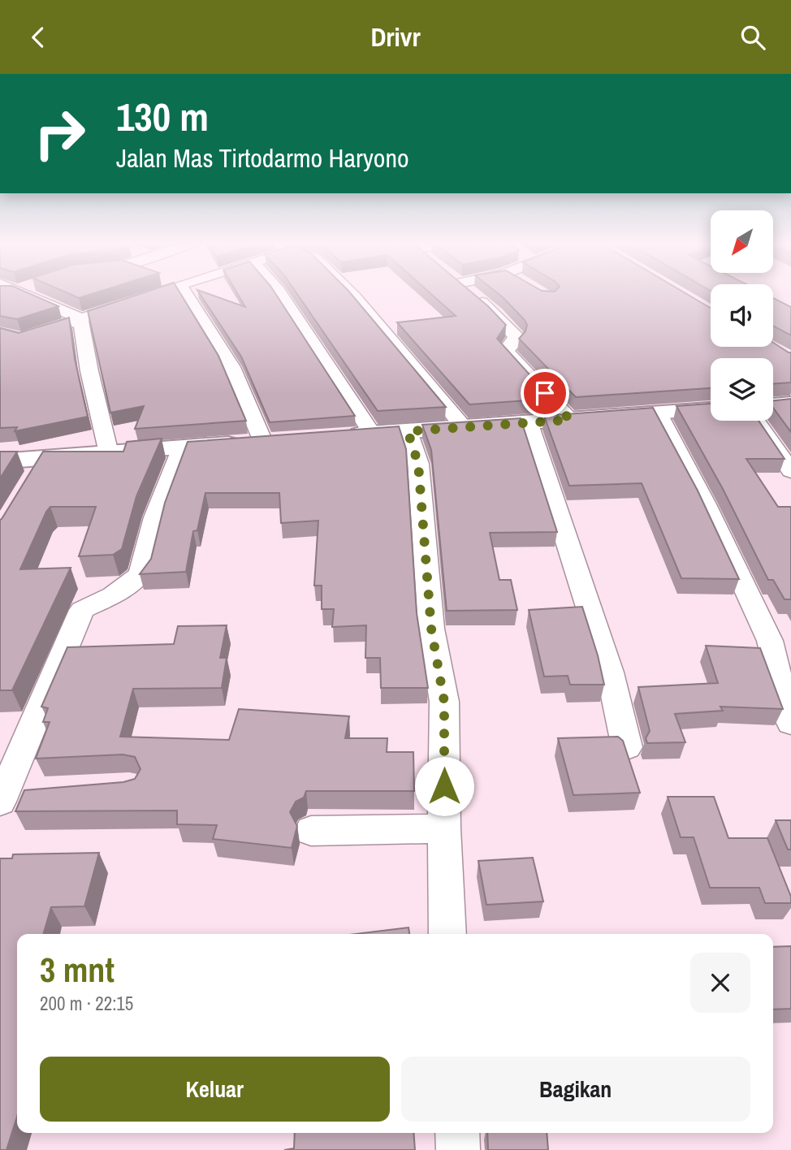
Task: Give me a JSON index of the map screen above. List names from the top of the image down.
{
  "north": "bottom left",
  "page": {
    "header": "Drivr",
    "turn": ["130 m", "Jalan Mas Tirtodarmo Haryono"],
    "heading": ["3 mnt", "200 m · 22:15"],
    "buttons": ["Keluar", "Bagikan"]
  }
}
